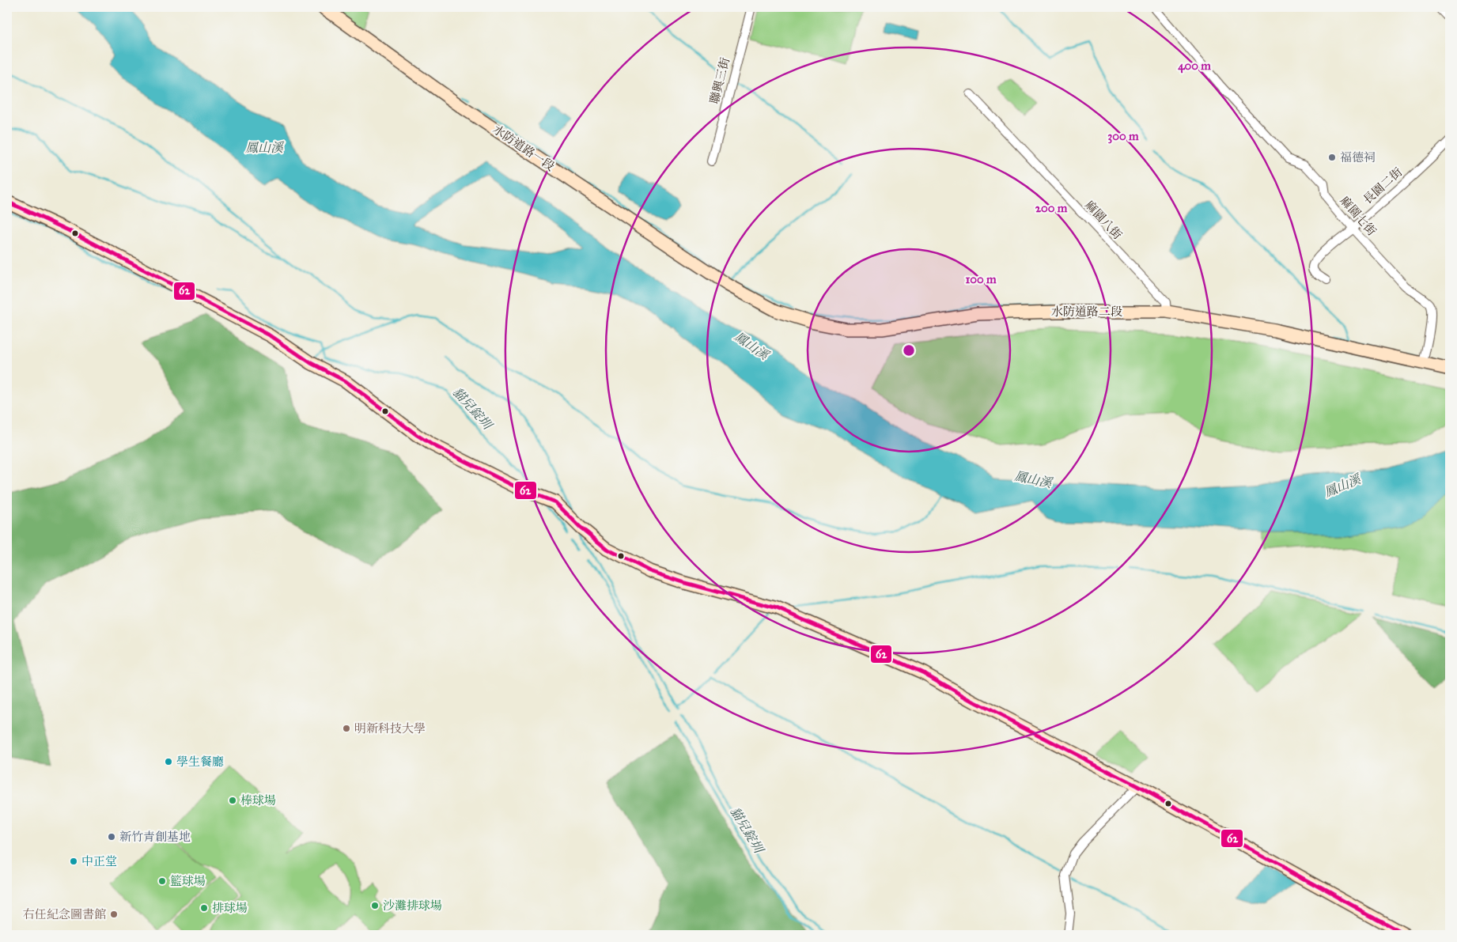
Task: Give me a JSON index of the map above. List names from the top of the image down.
{
  "streets": {
    "street": [
      "聯興三街",
      "水防道路一段",
      "長園二街",
      "麻園七街",
      "麻園八街",
      "水防道路二段"
    ]
  },
  "crossings": [
    ["水防道路一段", "水防道路二段"],
    ["長園二街", "麻園七街"],
    ["麻園七街", "水防道路二段"],
    ["麻園八街", "水防道路二段"]
  ],
  "water": ["鳳山溪", "貓兒錠圳"],
  "places": [
    "福德祠",
    "明新科技大學",
    "學生餐廳",
    "棒球場",
    "新竹青創基地",
    "中正堂",
    "籃球場",
    "沙灘排球場",
    "排球場",
    "右任紀念圖書館"
  ],
  "lines": ["transit line 62"],
  "rings": [
    "400 m",
    "300 m",
    "200 m",
    "100 m"
  ]
}
